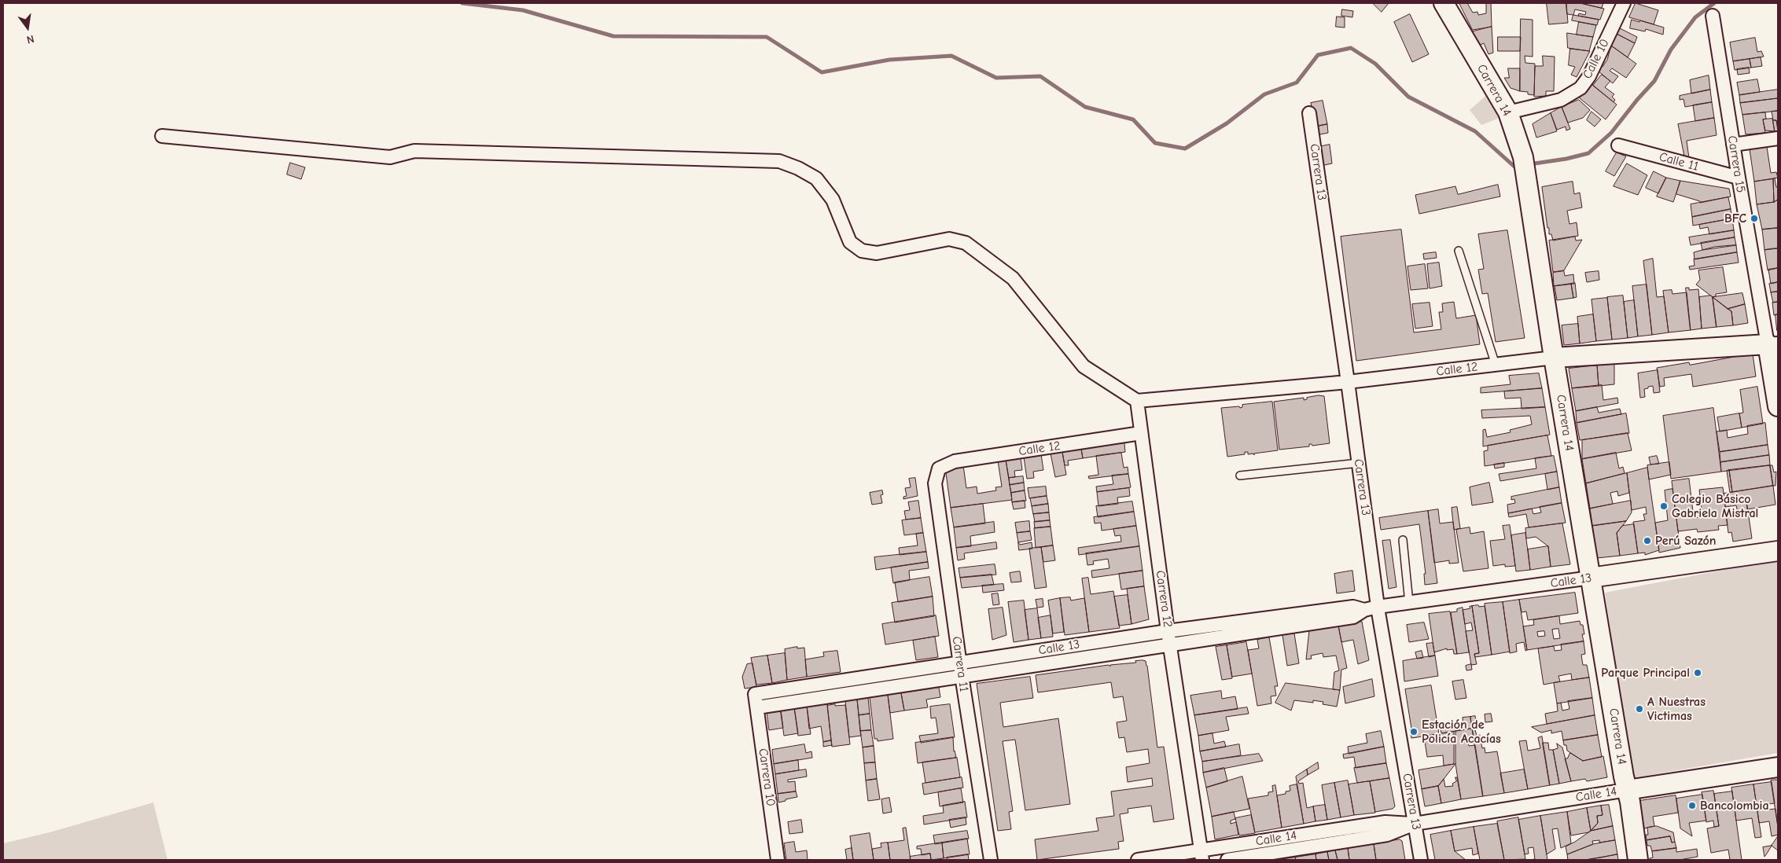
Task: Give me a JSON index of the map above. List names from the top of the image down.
{
  "streets": {
    "street": [
      "Calle 10",
      "Carrera 14",
      "Calle 11",
      "Carrera 15",
      "Carrera 13",
      "Calle 12",
      "Calle 13",
      "Carrera 12",
      "Carrera 11",
      "Carrera 10",
      "Calle 14"
    ]
  },
  "crossings": [
    ["Calle 10", "Carrera 14"],
    ["Carrera 14", "Calle 12"],
    ["Carrera 14", "Calle 13"],
    ["Carrera 14", "Calle 14"],
    ["Calle 11", "Carrera 15"],
    ["Carrera 15", "Calle 12"],
    ["Carrera 13", "Calle 12"],
    ["Carrera 13", "Calle 13"],
    ["Carrera 13", "Calle 14"],
    ["Calle 12", "Carrera 12"],
    ["Calle 12", "Carrera 11"],
    ["Calle 13", "Carrera 12"],
    ["Calle 13", "Carrera 11"],
    ["Calle 13", "Carrera 10"],
    ["Carrera 12", "Calle 14"]
  ],
  "places": [
    "BFC",
    "Colegio Básico Gabriela Mistral",
    "Perú Sazón",
    "Parque Principal",
    "A Nuestras Victimas",
    "Estación de Policía Acacías",
    "Bancolombia"
  ],
  "north": "bottom"
}
